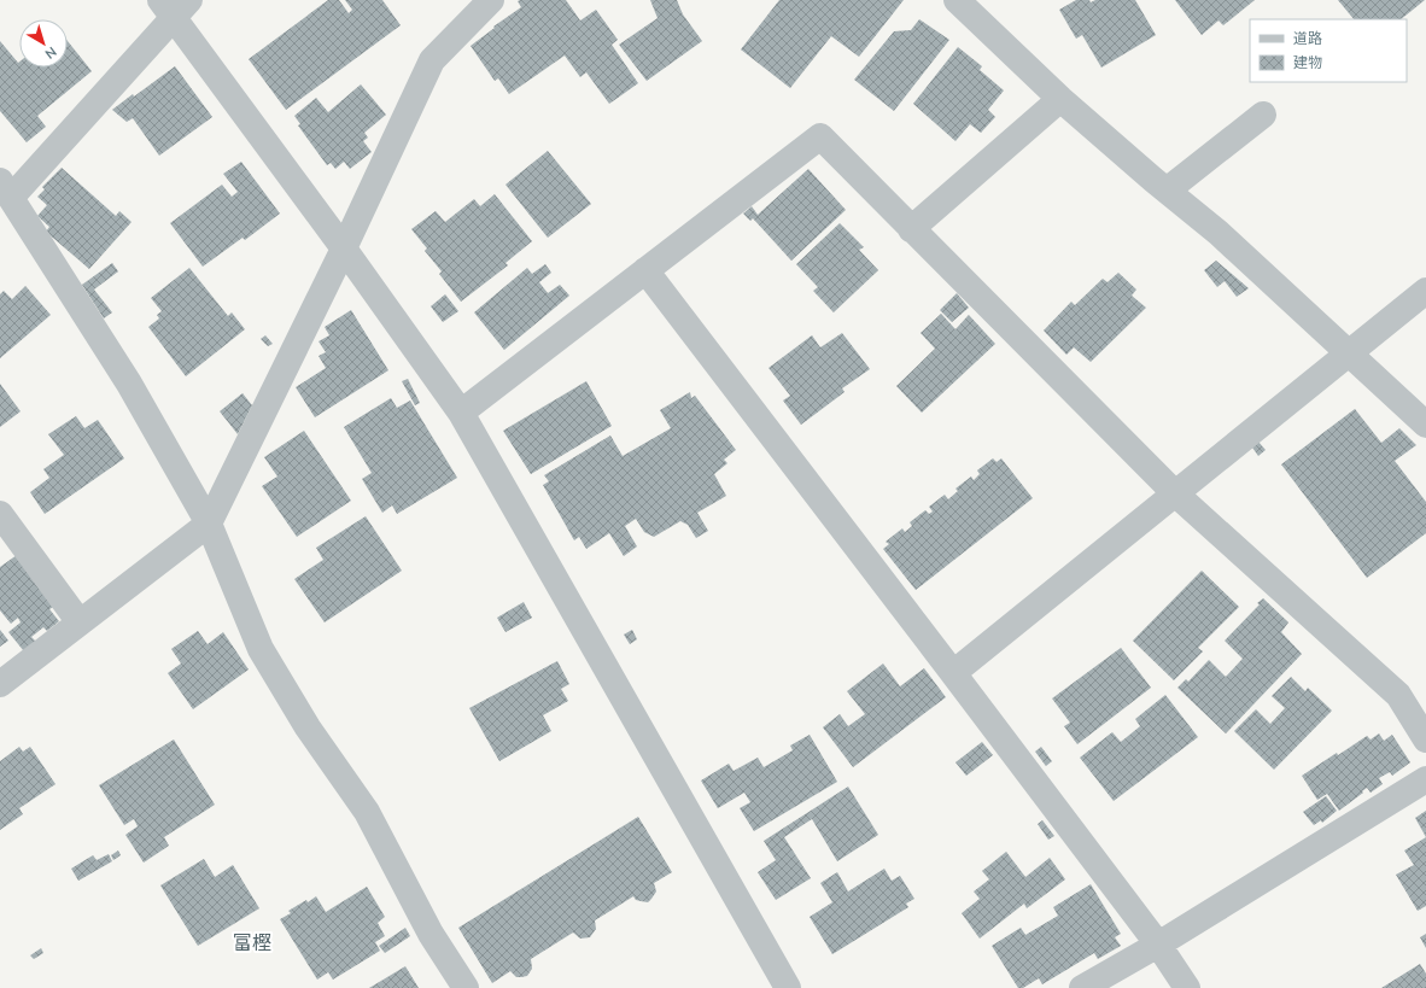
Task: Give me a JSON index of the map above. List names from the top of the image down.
{
  "districts": ["富樫"],
  "legend": ["道路", "建物"],
  "north": "bottom right"
}
